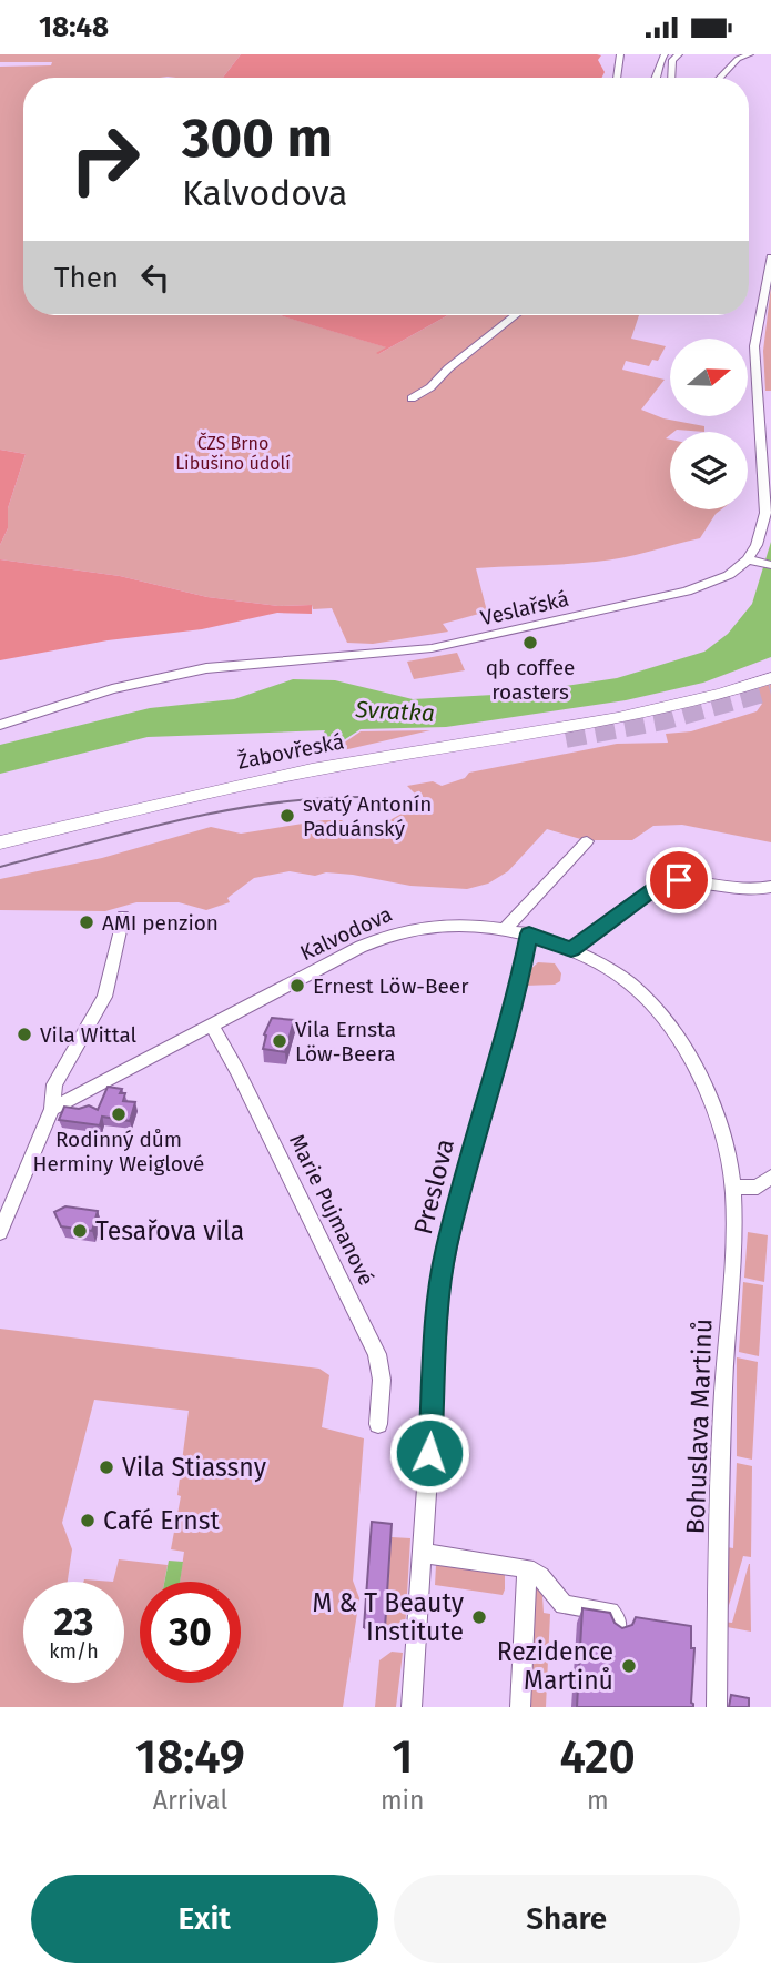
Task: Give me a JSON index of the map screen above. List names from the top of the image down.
{
  "streets": {
    "highway": ["Žabovřeská"],
    "street": [
      "Veslařská",
      "Kalvodova",
      "Preslova",
      "Marie Pujmanové",
      "Bohuslava Martinů"
    ]
  },
  "crossings": [
    ["Kalvodova", "Preslova"],
    ["Kalvodova", "Marie Pujmanové"],
    ["Kalvodova", "Bohuslava Martinů"]
  ],
  "water": ["Svratka"],
  "parks": ["ČZS Brno Libušino údolí"],
  "places": [
    "qb coffee roasters",
    "svatý Antonín Paduánský",
    "AMI penzion",
    "Ernest Löw-Beer",
    "Vila Wittal",
    "Vila Ernsta Löw-Beera",
    "Rodinný dům Herminy Weiglové",
    "Tesařova vila",
    "Vila Stiassny",
    "Café Ernst",
    "M & T Beauty Institute",
    "Rezidence Martinů"
  ],
  "north": "right",
  "page": {
    "status": "18:48",
    "turn": ["300 m", "Kalvodova"],
    "then": "Then",
    "speed": "23 km/h",
    "limit": "30",
    "eta": [
      "18:49",
      "Arrival",
      "1",
      "min",
      "420",
      "m"
    ],
    "buttons": ["Exit", "Share"]
  }
}
